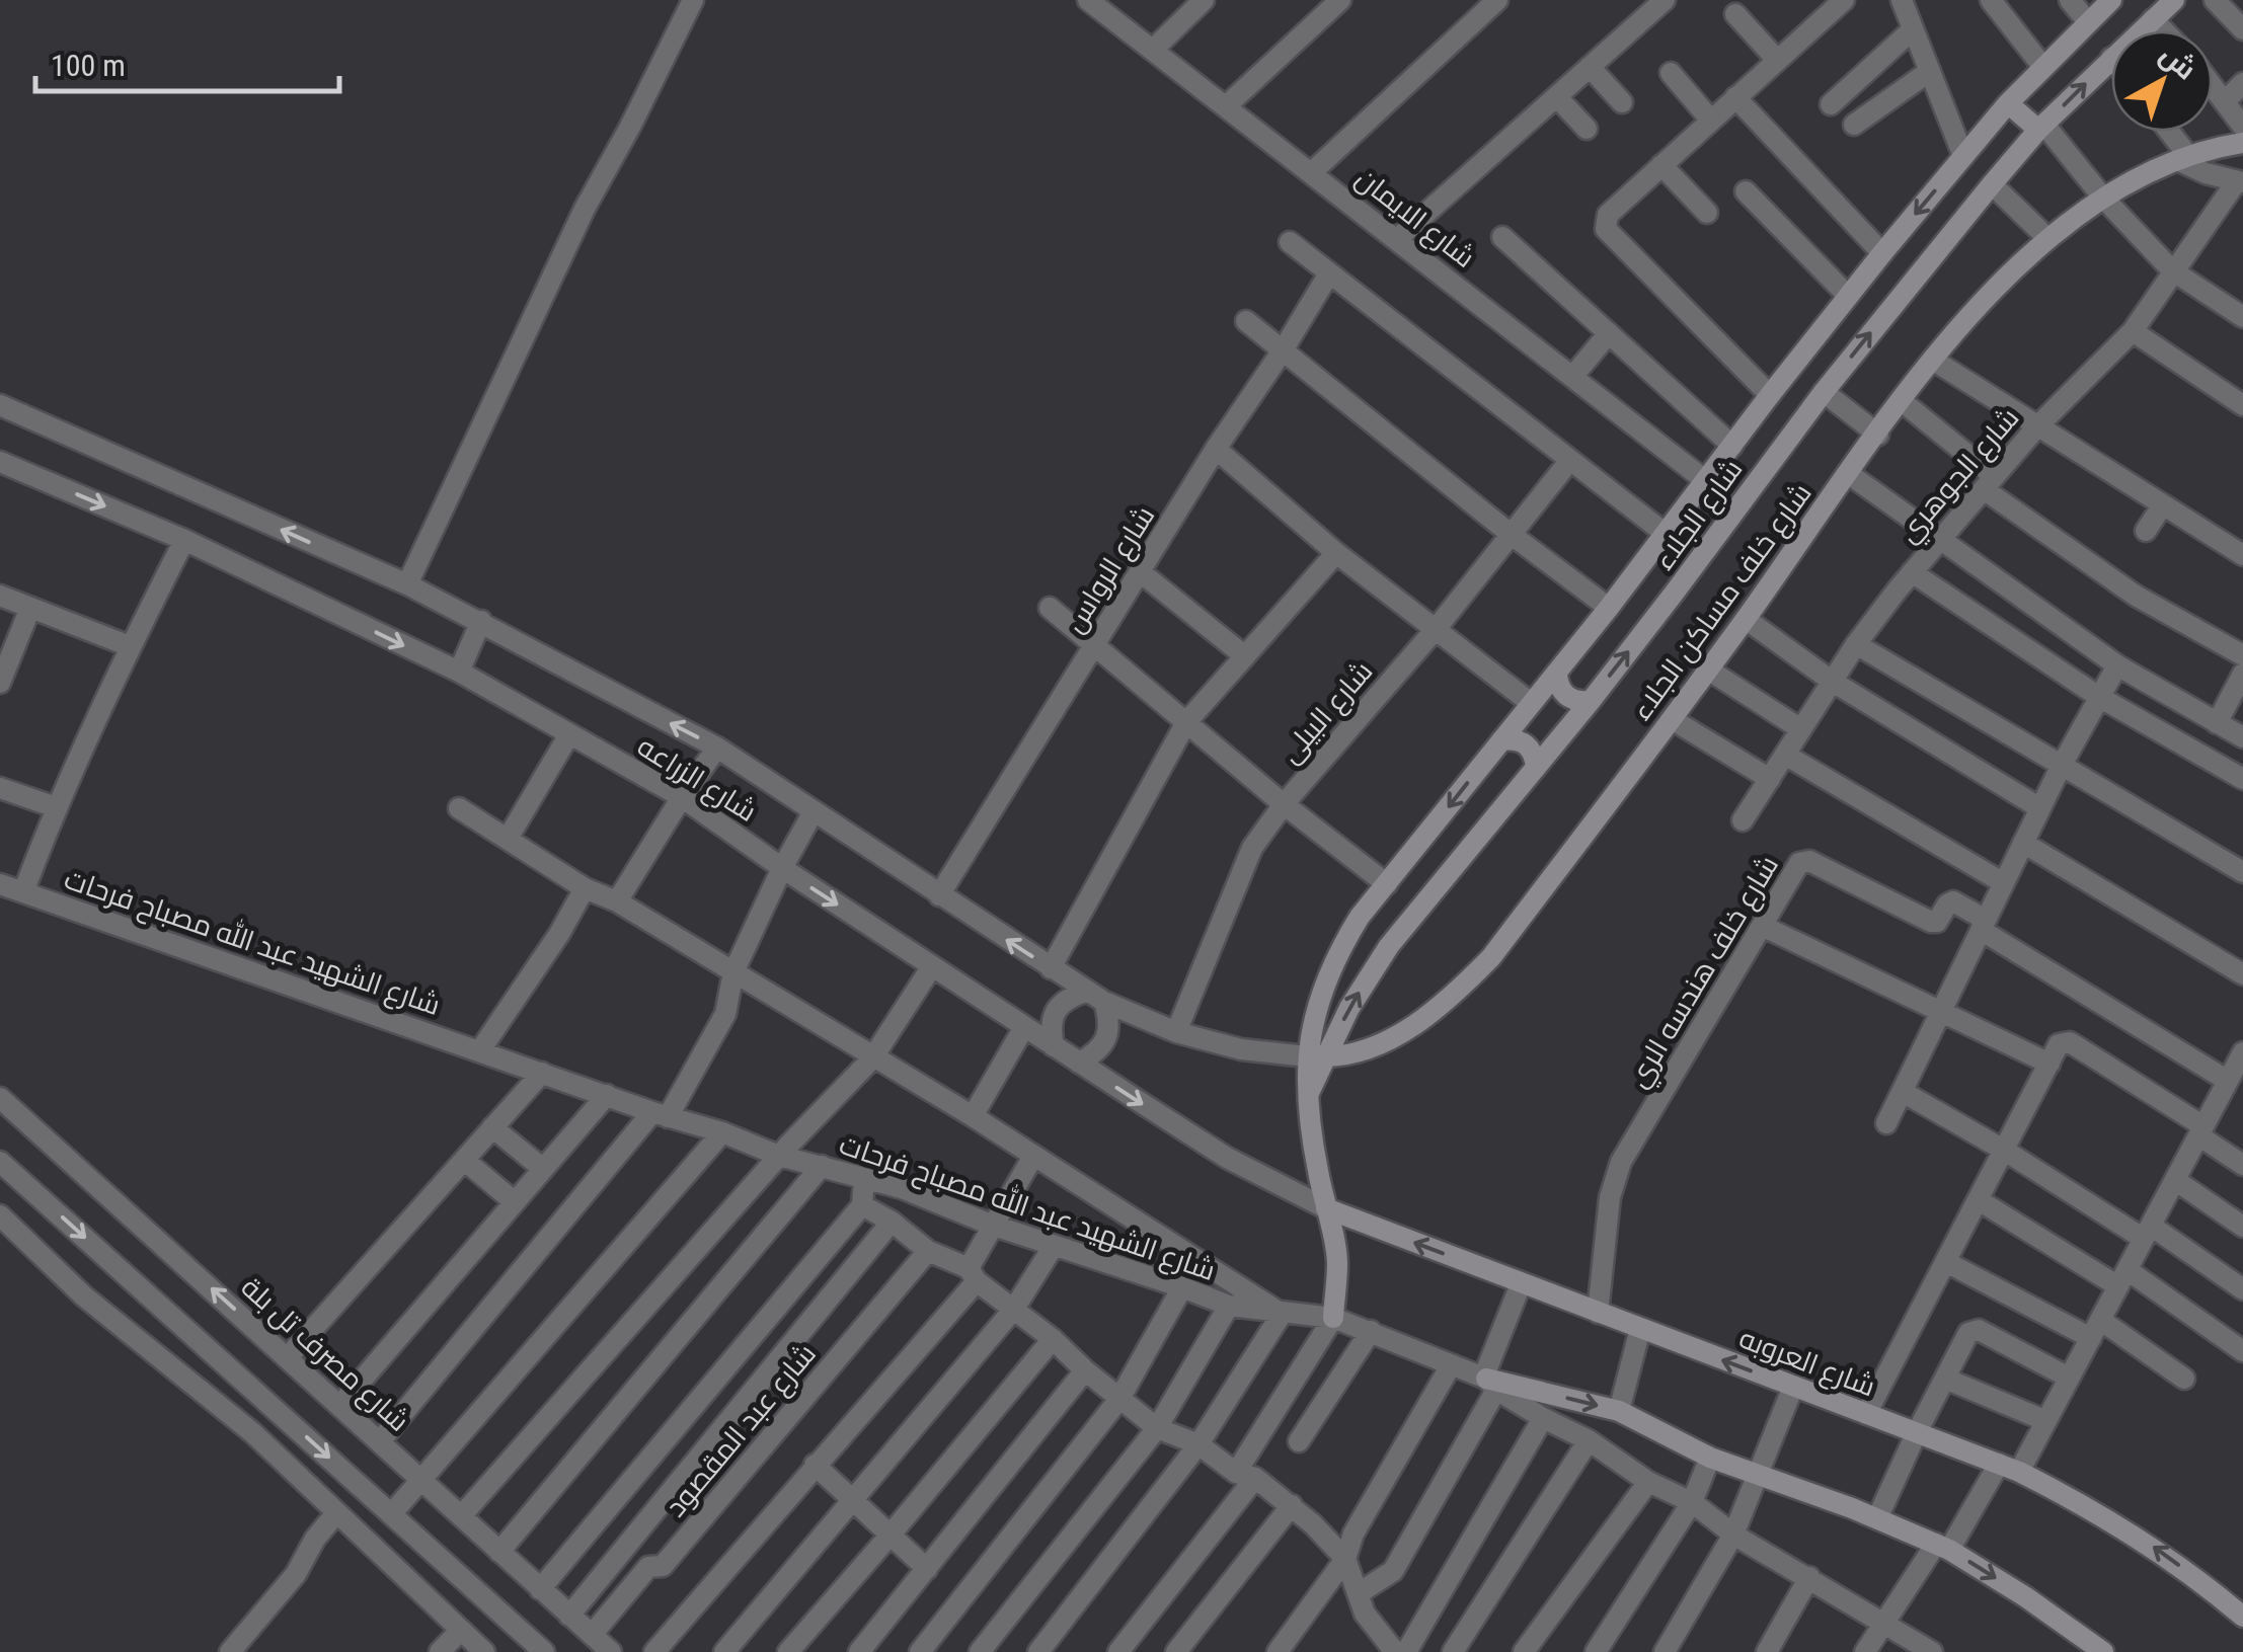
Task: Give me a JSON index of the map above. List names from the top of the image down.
{
  "streets": {
    "street": [
      "شارع الايمان",
      "شارع الجوهري",
      "شارع الجلاء",
      "شارع الرواس",
      "شارع خلف مساكن الجلاء",
      "شارع البيلى",
      "شارع الزراعه",
      "شارع الشهيد عبد الله مصباح فرحات",
      "شارع خلف هندسه الري",
      "شارع مصرف تل بلة",
      "شارع العروبه",
      "شارع عبد المقصود"
    ]
  },
  "crossings": [
    ["شارع الايمان", "شارع الجلاء"],
    ["شارع الجلاء", "شارع خلف مساكن الجلاء"],
    ["شارع الجلاء", "شارع الزراعه"],
    ["شارع الجلاء", "شارع الشهيد عبد الله مصباح فرحات"],
    ["شارع الجلاء", "شارع العروبه"],
    ["شارع الرواس", "شارع الزراعه"],
    ["شارع خلف مساكن الجلاء", "شارع الزراعه"],
    ["شارع البيلى", "شارع الزراعه"],
    ["شارع الزراعه", "شارع العروبه"],
    ["شارع خلف هندسه الري", "شارع العروبه"],
    ["شارع مصرف تل بلة", "شارع عبد المقصود"]
  ],
  "scale_bar": "100 m",
  "north": "top right"
}
